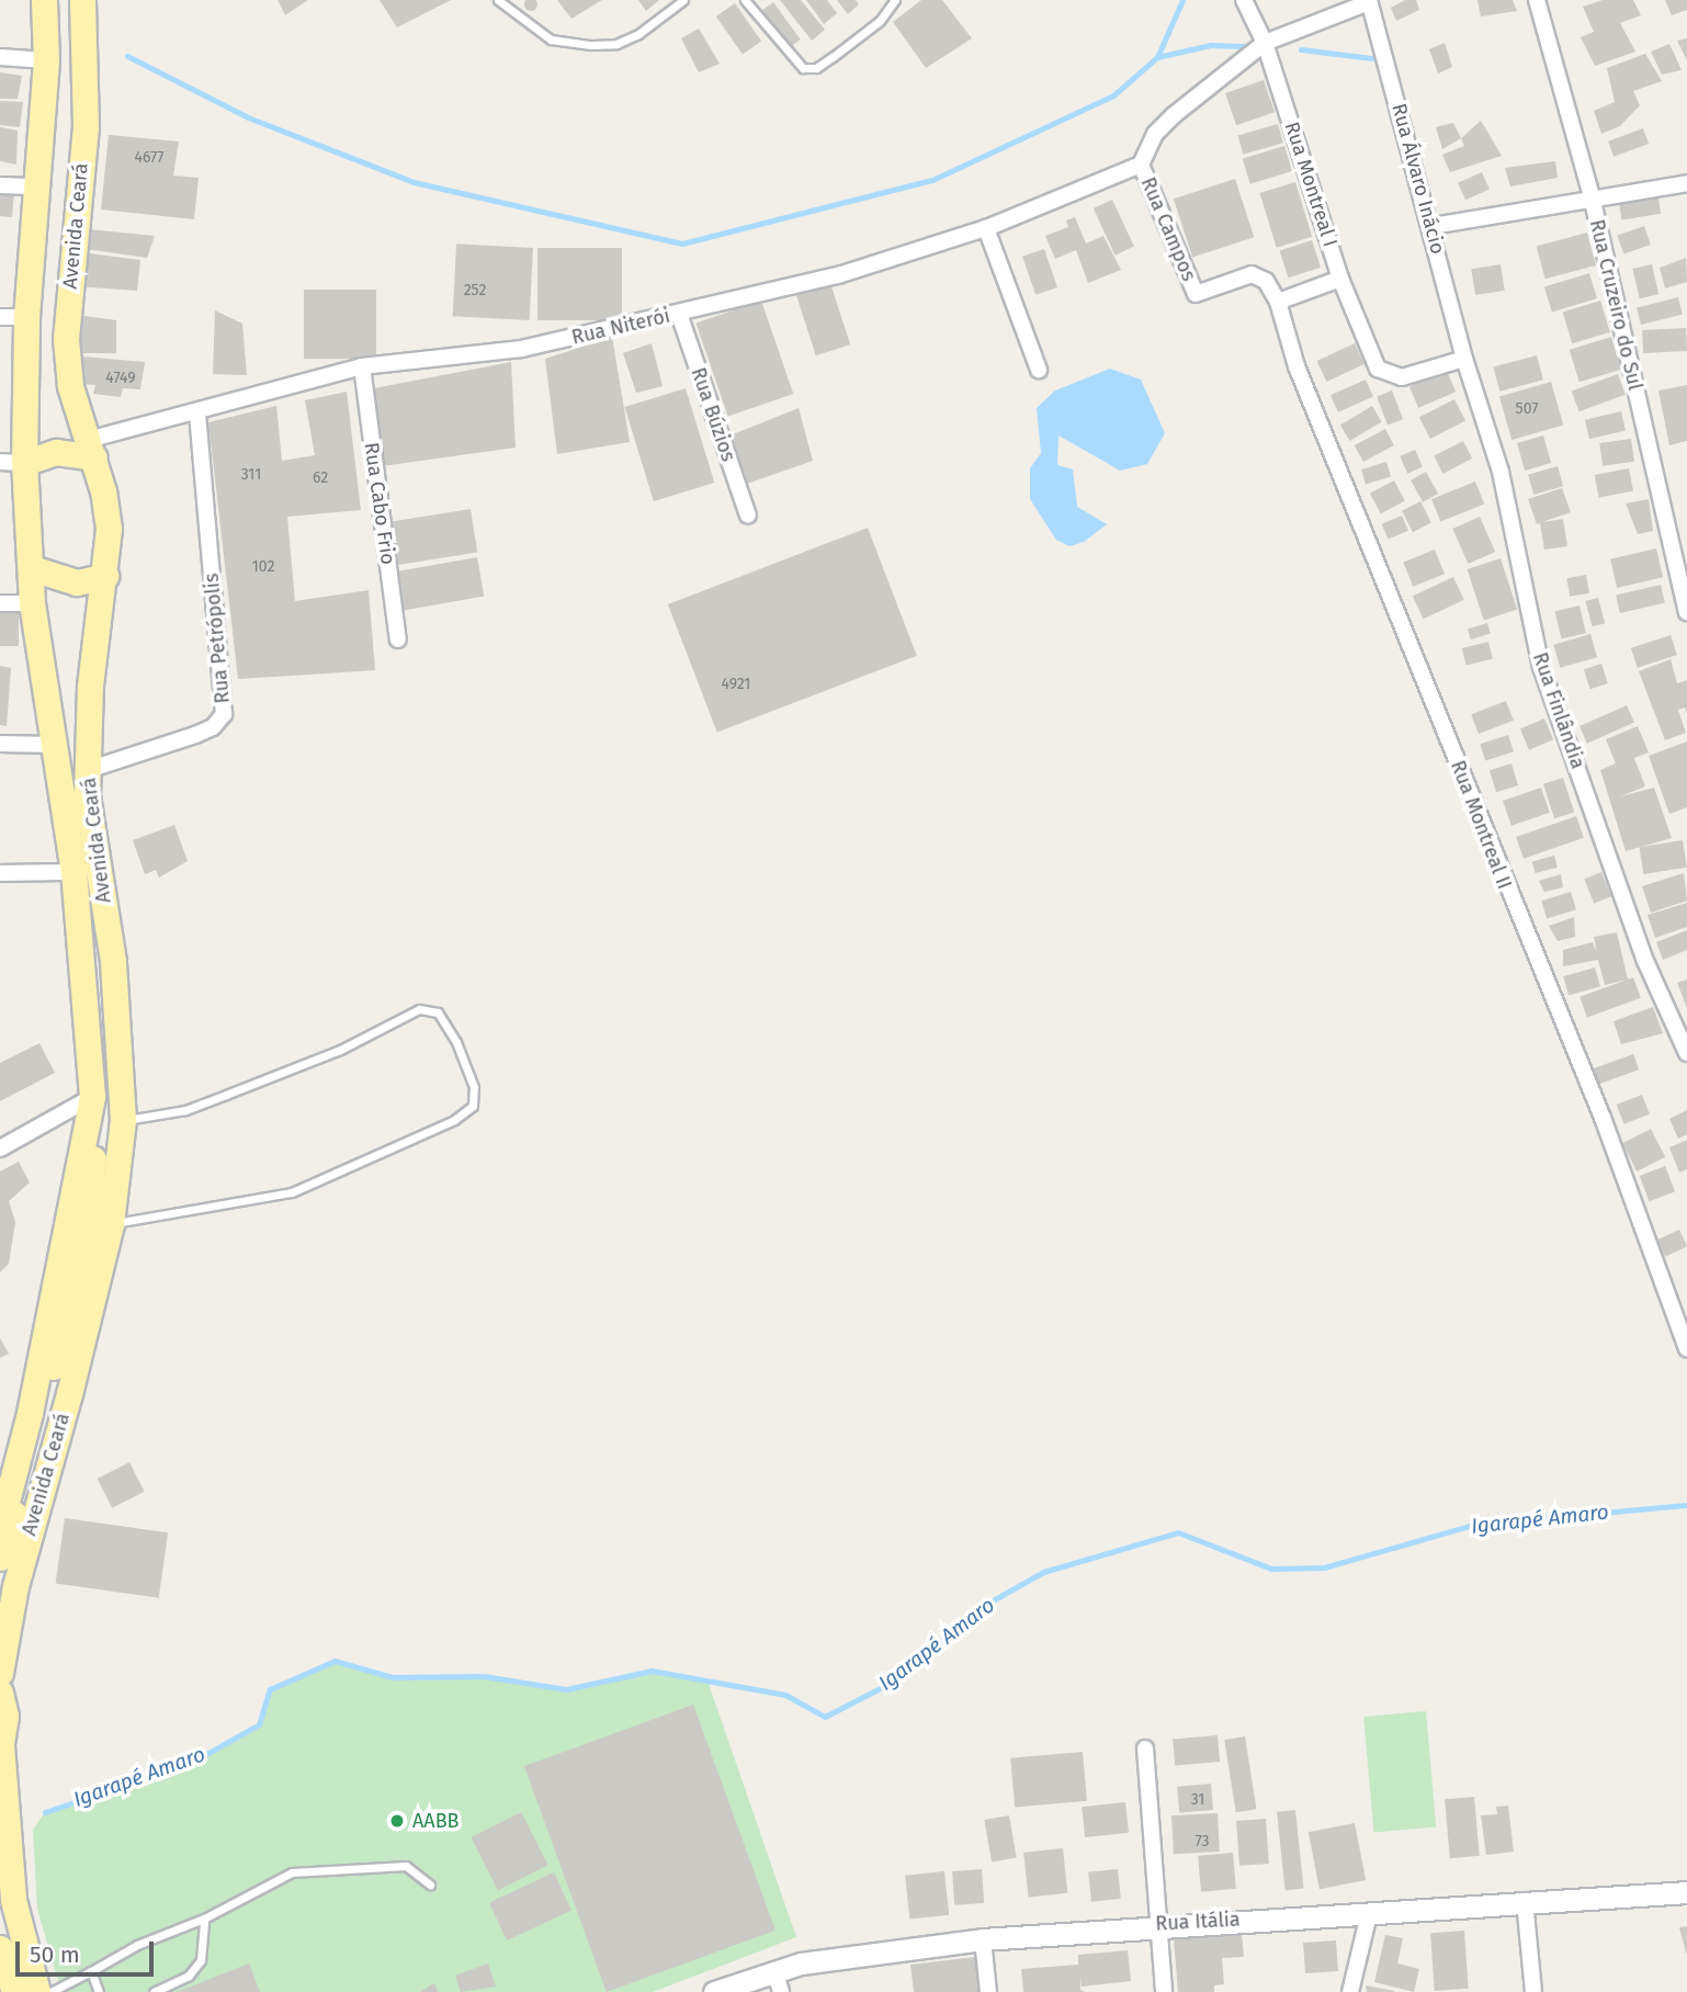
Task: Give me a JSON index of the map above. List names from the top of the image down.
{
  "streets": {
    "main road": ["Avenida Ceará"],
    "street": [
      "Rua Álvaro Inácio",
      "Rua Montreal I",
      "Rua Campos",
      "Rua Cruzeiro do Sul",
      "Rua Niterói",
      "Rua Búzios",
      "Rua Cabo Frio",
      "Rua Petrópolis",
      "Rua Finlândia",
      "Rua Montreal II",
      "Rua Itália"
    ]
  },
  "crossings": [
    ["Rua Álvaro Inácio", "Rua Montreal I"],
    ["Rua Álvaro Inácio", "Rua Finlândia"],
    ["Rua Montreal I", "Rua Finlândia"],
    ["Avenida Ceará", "Rua Niterói"],
    ["Avenida Ceará", "Rua Petrópolis"],
    ["Rua Campos", "Rua Niterói"],
    ["Rua Campos", "Rua Montreal II"],
    ["Rua Niterói", "Rua Búzios"],
    ["Rua Niterói", "Rua Cabo Frio"],
    ["Rua Niterói", "Rua Petrópolis"]
  ],
  "water": ["Igarapé Amaro"],
  "places": ["AABB"],
  "house_numbers": [
    "4677",
    "252",
    "4749",
    "507",
    "311",
    "62",
    "102",
    "4921",
    "31",
    "73"
  ],
  "scale_bar": "50 m"
}
